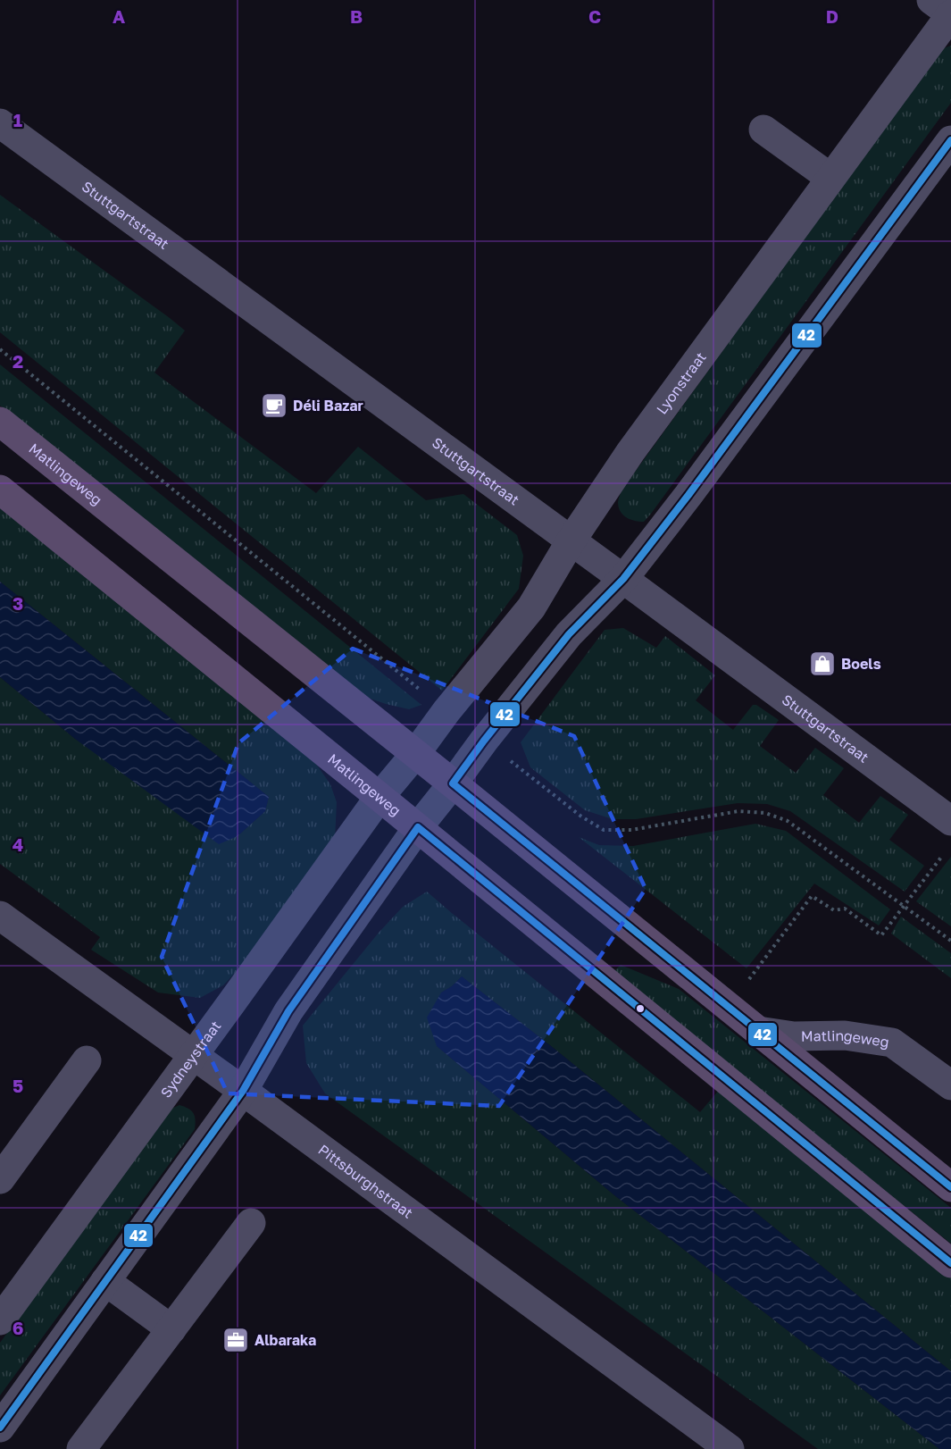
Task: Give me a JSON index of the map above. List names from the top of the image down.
{
  "streets": {
    "main road": ["Matlingeweg"],
    "street": [
      "Stuttgartstraat",
      "Lyonstraat",
      "Sydneystraat",
      "Pittsburghstraat"
    ]
  },
  "crossings": [
    ["Stuttgartstraat", "Lyonstraat"],
    ["Lyonstraat", "Matlingeweg"],
    ["Lyonstraat", "Sydneystraat"],
    ["Matlingeweg", "Sydneystraat"],
    ["Sydneystraat", "Pittsburghstraat"]
  ],
  "places": {
    "cafe": ["Déli Bazar"],
    "shop": ["Boels"],
    "office": ["Albaraka"]
  },
  "lines": ["transit line 42"],
  "grid": {
    "columns": [
      "A",
      "B",
      "C",
      "D"
    ],
    "rows": [
      "1",
      "2",
      "3",
      "4",
      "5",
      "6"
    ]
  }
}
